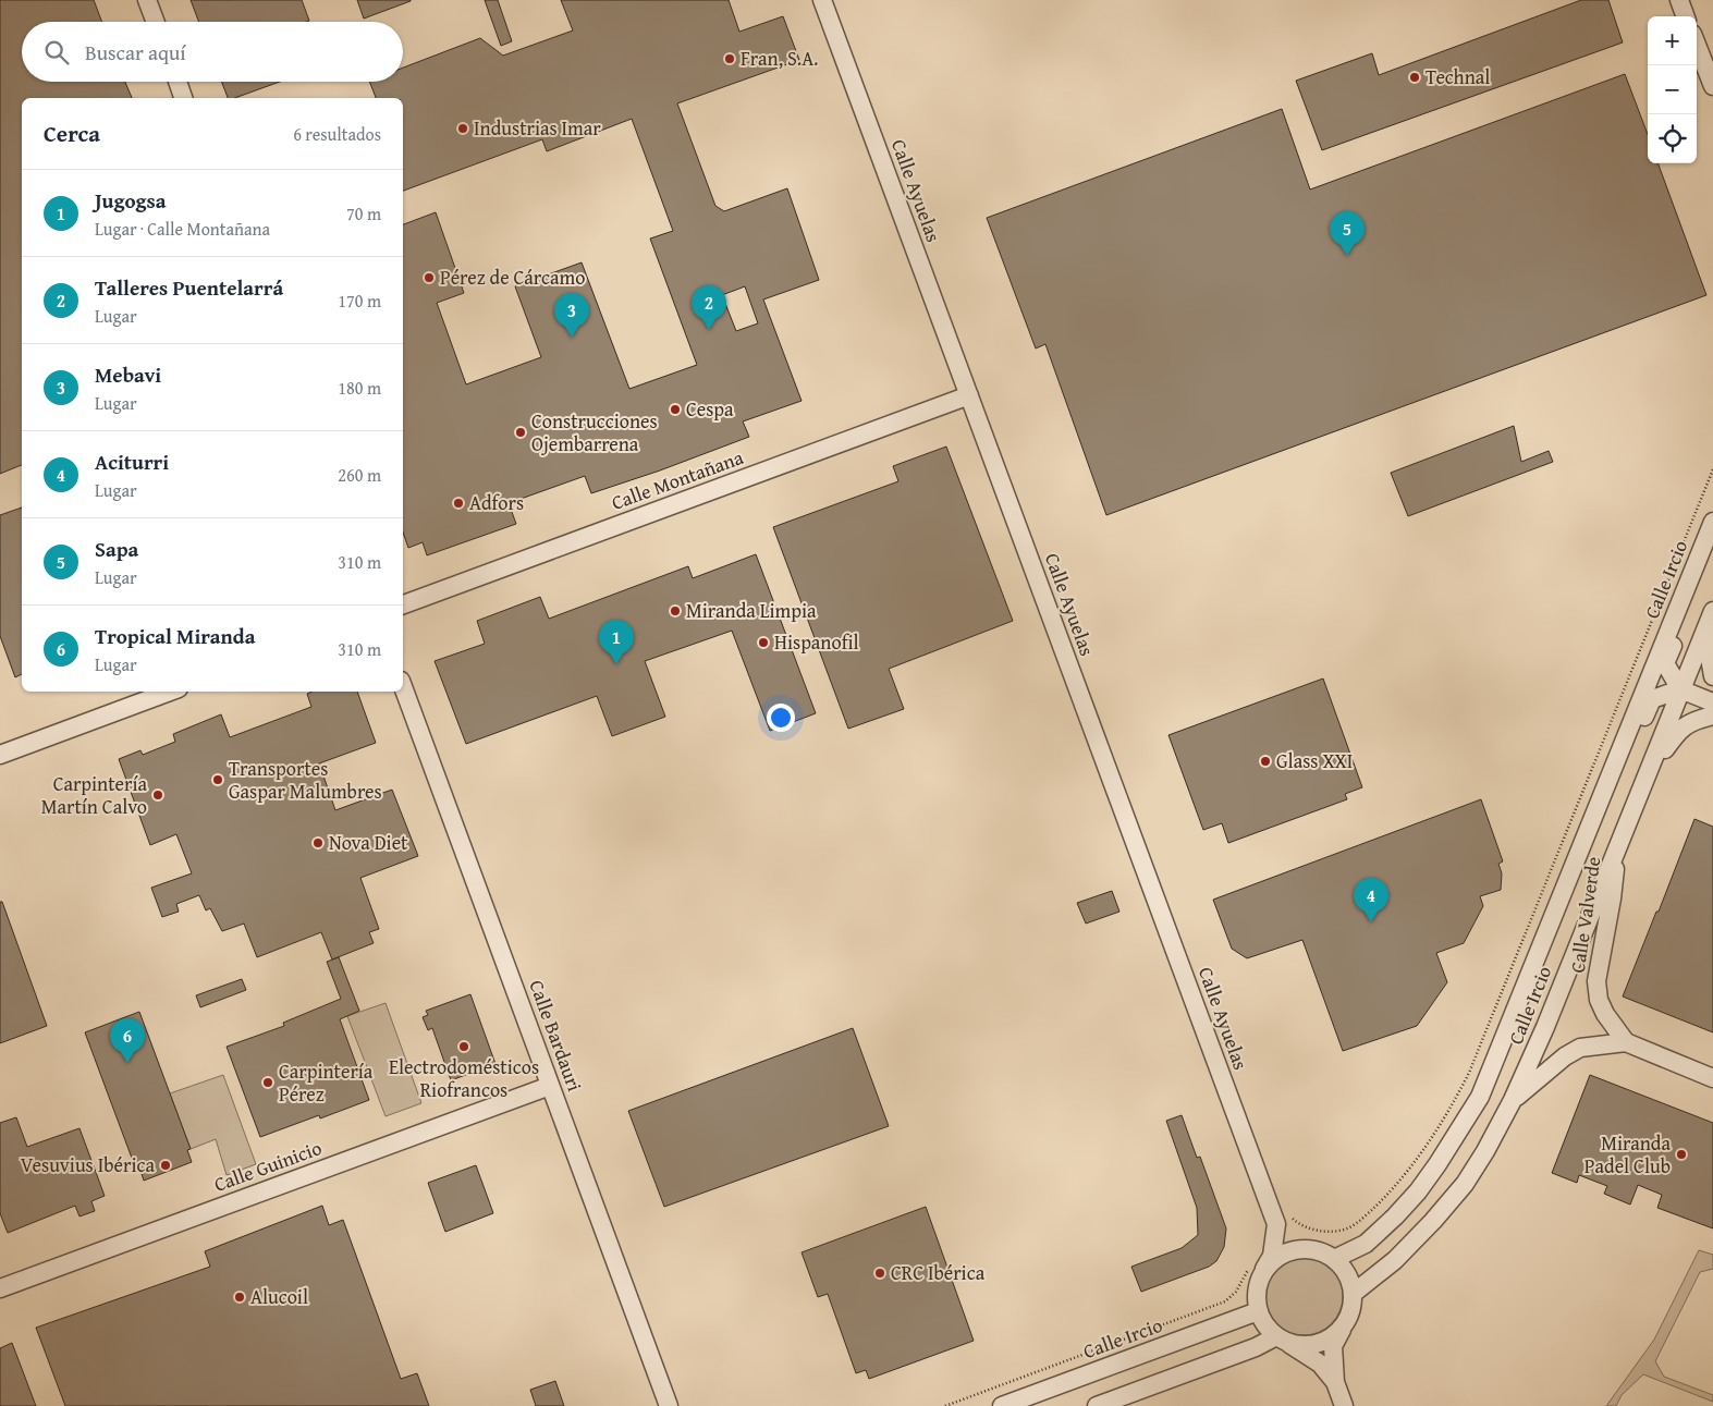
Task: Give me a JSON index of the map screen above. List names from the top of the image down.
{
  "streets": {
    "street": [
      "Calle Ayuelas",
      "Calle Montañana",
      "Calle Ircio",
      "Calle Valverde",
      "Calle Bardauri",
      "Calle Guinicio"
    ]
  },
  "crossings": [
    ["Calle Ayuelas", "Calle Montañana"],
    ["Calle Ayuelas", "Calle Ircio"],
    ["Calle Ircio", "Calle Valverde"],
    ["Calle Bardauri", "Calle Guinicio"]
  ],
  "places": [
    "Fran, S.A.",
    "Technal",
    "Industrias Imar",
    "Pérez de Cárcamo",
    "Cespa",
    "Construcciones Ojembarrena",
    "Adfors",
    "Miranda Limpia",
    "Hispanofil",
    "Glass XXI",
    "Transportes Gaspar Malumbres",
    "Carpintería Martín Calvo",
    "Nova Diet",
    "Electrodomésticos Riofrancos",
    "Carpintería Pérez",
    "Miranda Padel Club",
    "Vesuvius Ibérica",
    "CRC Ibérica",
    "Alucoil"
  ],
  "page": {
    "map_buttons": ["+", "−"],
    "search": "Buscar aquí",
    "heading": ["Cerca", "6 resultados"],
    "list": [
      {
        "mark": "1",
        "name": "Jugogsa",
        "note": "Lugar · Calle Montañana",
        "value": "70 m"
      },
      {
        "mark": "2",
        "name": "Talleres Puentelarrá",
        "note": "Lugar",
        "value": "170 m"
      },
      {
        "mark": "3",
        "name": "Mebavi",
        "note": "Lugar",
        "value": "180 m"
      },
      {
        "mark": "4",
        "name": "Aciturri",
        "note": "Lugar",
        "value": "260 m"
      },
      {
        "mark": "5",
        "name": "Sapa",
        "note": "Lugar",
        "value": "310 m"
      },
      {
        "mark": "6",
        "name": "Tropical Miranda",
        "note": "Lugar",
        "value": "310 m"
      }
    ],
    "pins": [
      "5",
      "2",
      "3",
      "1",
      "4",
      "6"
    ]
  }
}
